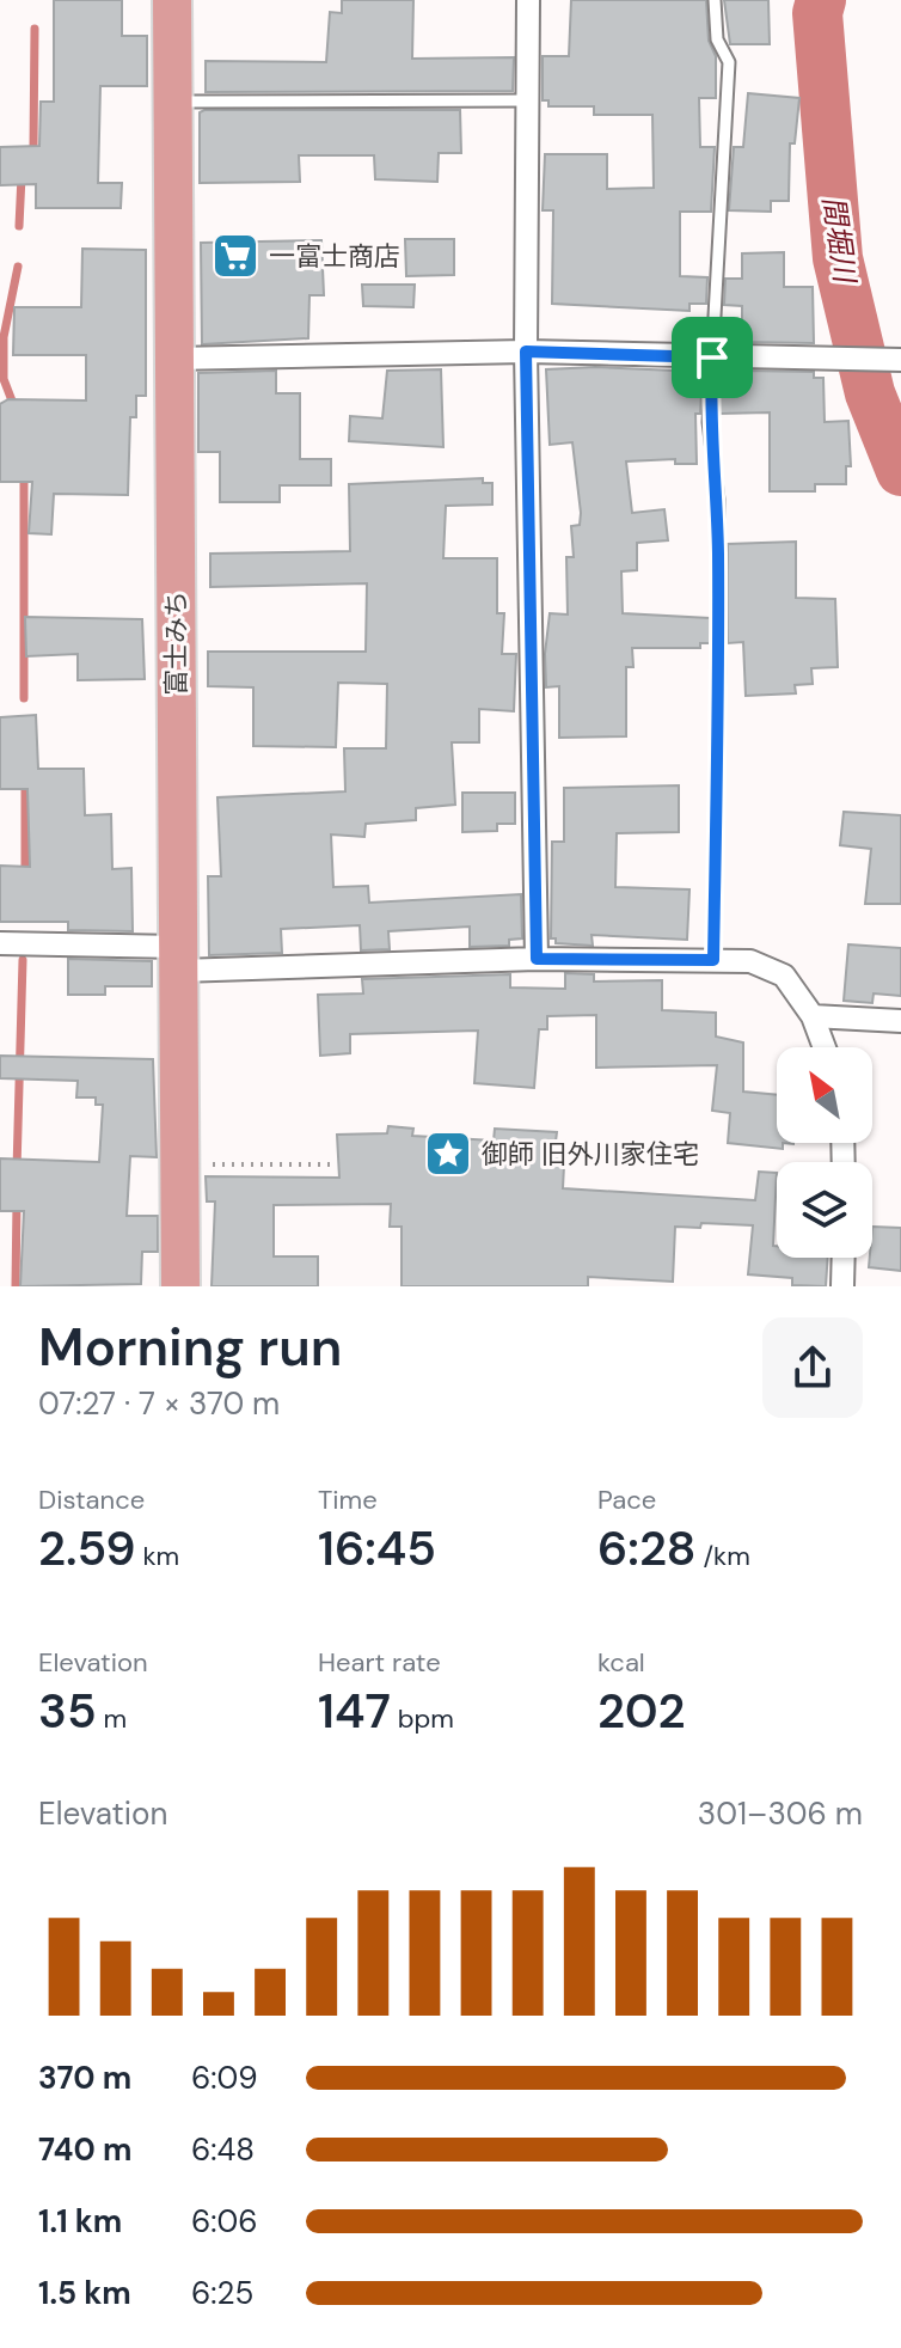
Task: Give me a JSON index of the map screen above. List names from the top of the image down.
{
  "streets": {
    "highway": ["富士みち"]
  },
  "water": ["間堀川"],
  "places": {
    "supermarket": ["一富士商店"],
    "place": ["御師 旧外川家住宅"]
  },
  "north": "top left",
  "page": {
    "heading": ["Morning run", "07:27 · 7 × 370 m"],
    "stats": [
      ["Distance", "2.59 km"],
      ["Time", "16:45"],
      ["Pace", "6:28 /km"],
      ["Elevation", "35 m"],
      ["Heart rate", "147 bpm"],
      ["kcal", "202"]
    ],
    "chart": ["Elevation", "301–306 m"],
    "list": [
      {
        "name": "370 m",
        "note": "6:09"
      },
      {
        "name": "740 m",
        "note": "6:48"
      },
      {
        "name": "1.1 km",
        "note": "6:06"
      },
      {
        "name": "1.5 km",
        "note": "6:25"
      }
    ]
  }
}
